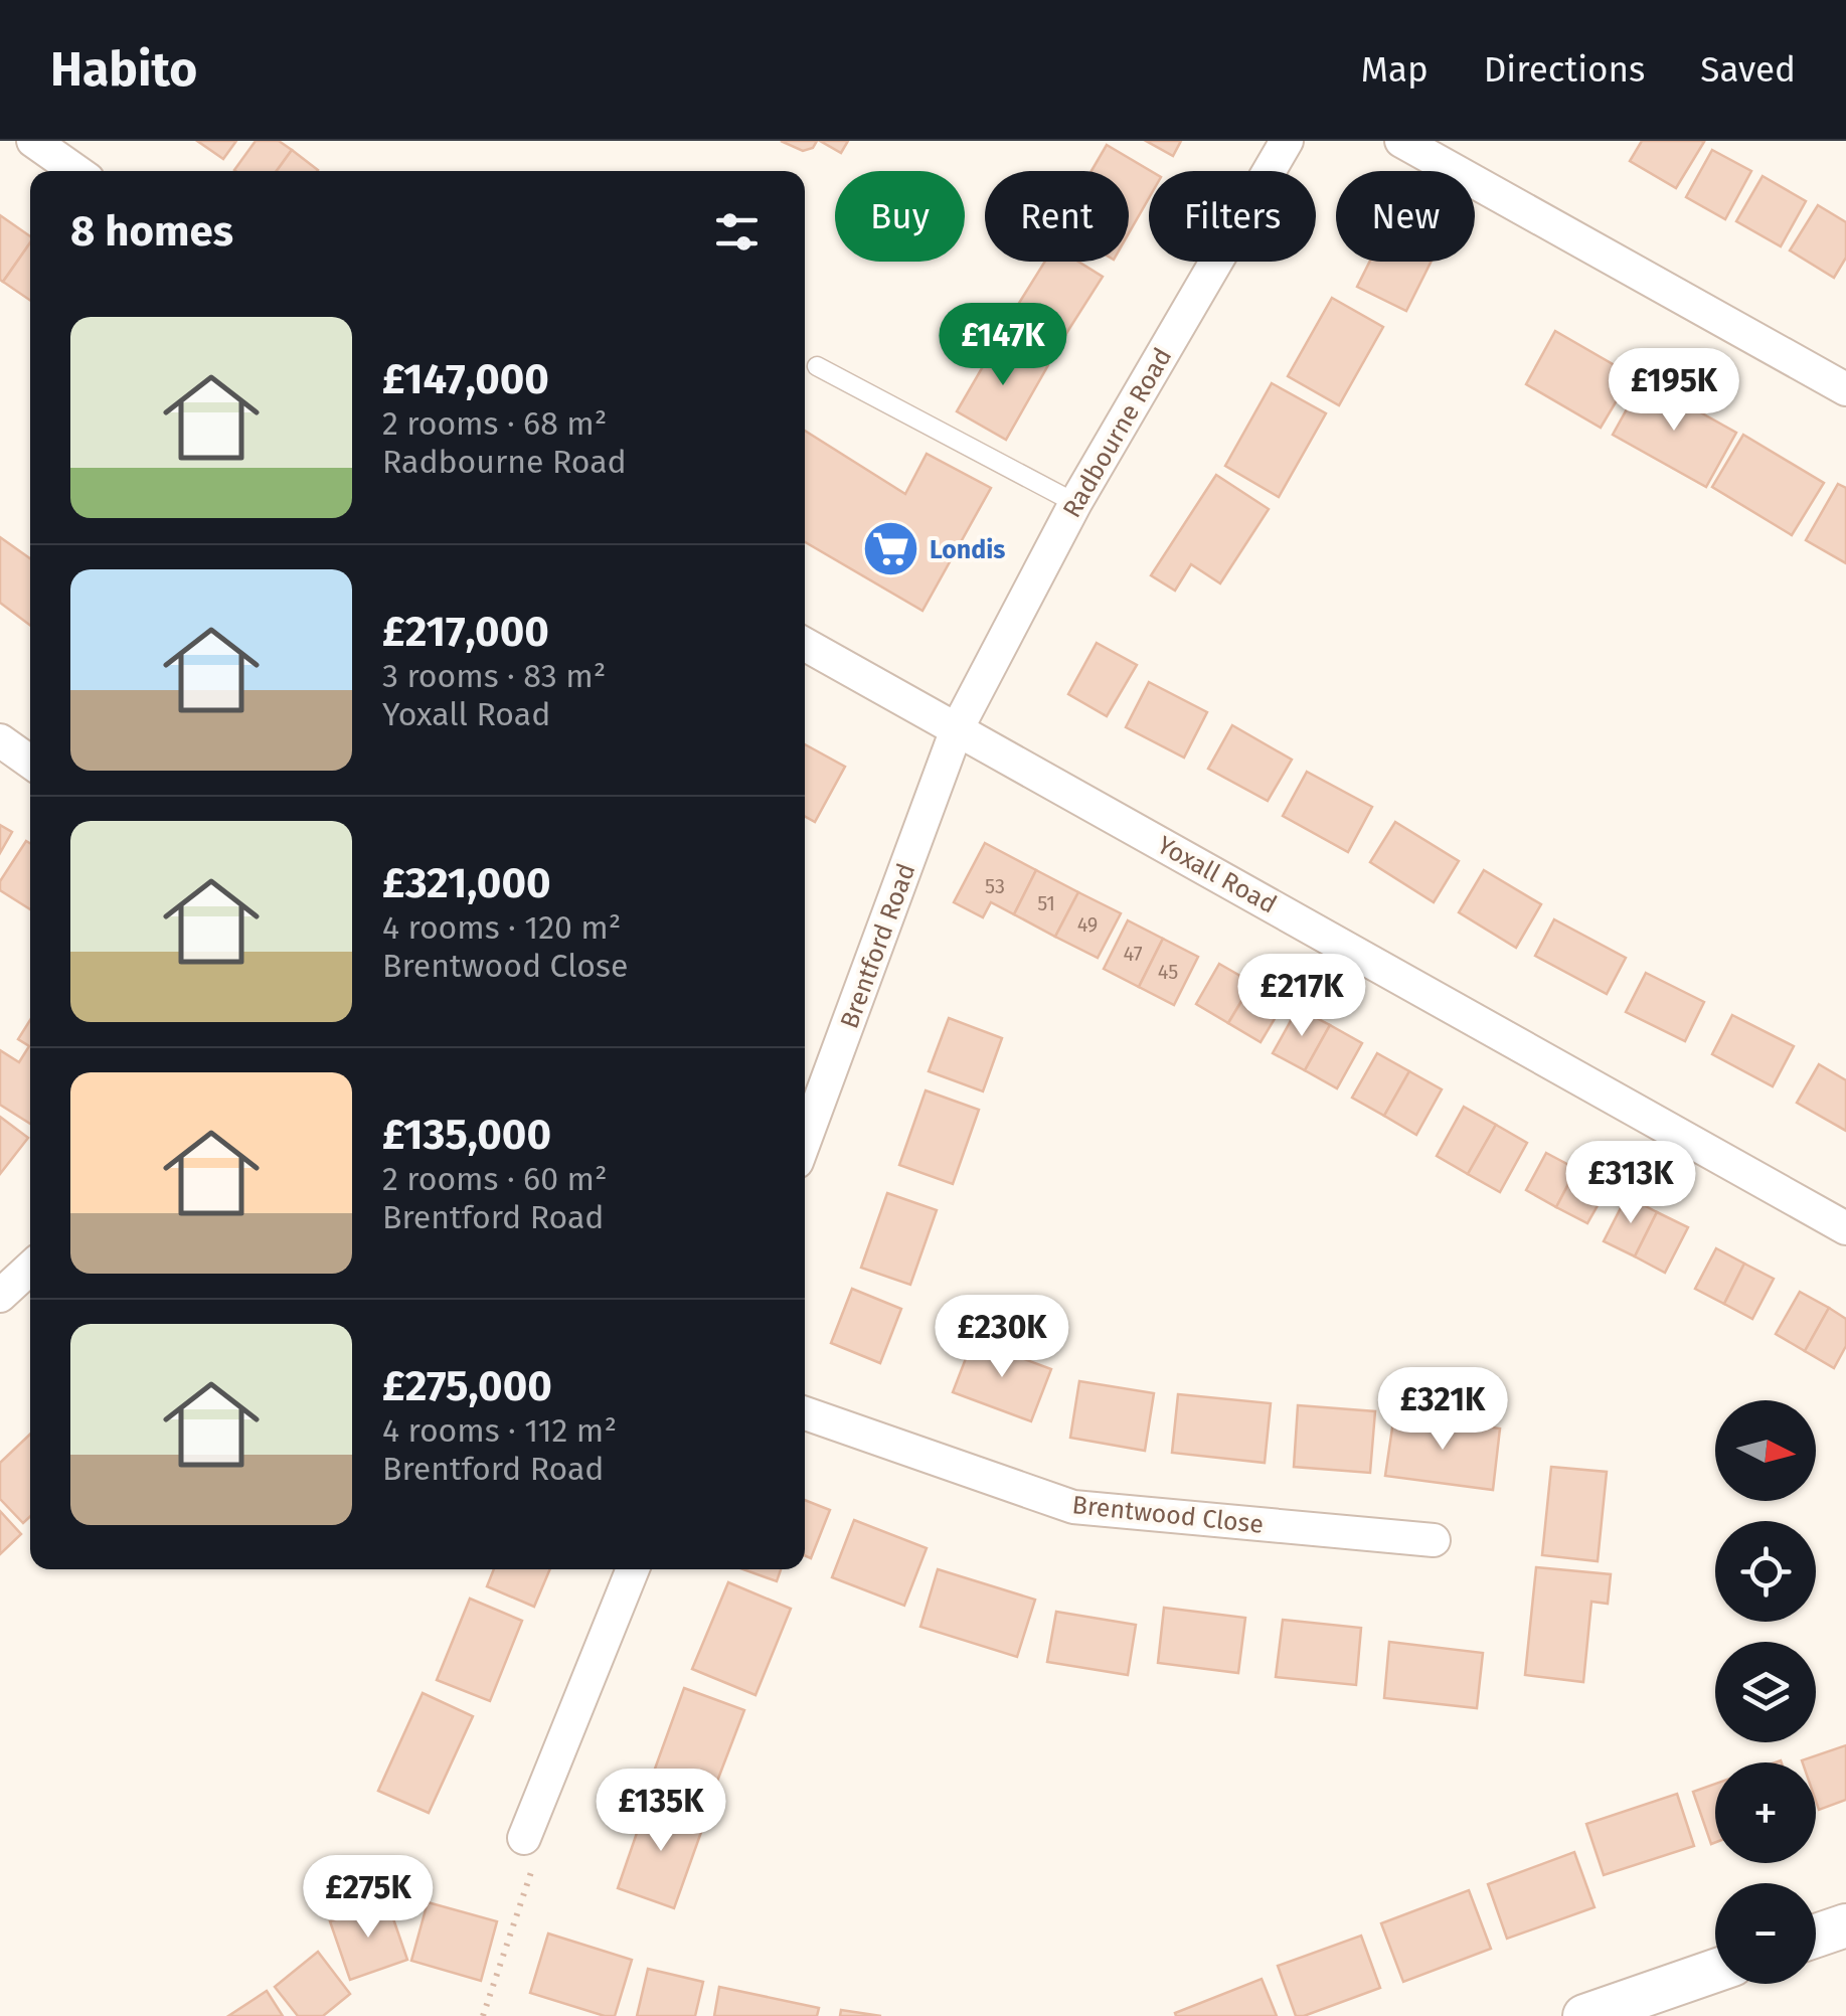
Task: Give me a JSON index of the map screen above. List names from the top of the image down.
{
  "streets": {
    "street": [
      "Radbourne Road",
      "Yoxall Road",
      "Brentford Road",
      "Brentwood Close"
    ]
  },
  "crossings": [
    ["Radbourne Road", "Yoxall Road"],
    ["Radbourne Road", "Brentford Road"],
    ["Yoxall Road", "Brentford Road"]
  ],
  "places": {
    "supermarket": ["Londis"]
  },
  "house_numbers": [
    "53",
    "51",
    "49",
    "47",
    "45"
  ],
  "north": "right",
  "page": {
    "header": "Habito",
    "nav": ["Map", "Directions", "Saved"],
    "chip": [
      "Buy",
      "Rent",
      "Filters",
      "New"
    ],
    "heading": "8 homes",
    "list": [
      {
        "name": "£147,000",
        "note": "2 rooms · 68 m² · Radbourne Road"
      },
      {
        "name": "£217,000",
        "note": "3 rooms · 83 m² · Yoxall Road"
      },
      {
        "name": "£321,000",
        "note": "4 rooms · 120 m² · Brentwood Close"
      },
      {
        "name": "£135,000",
        "note": "2 rooms · 60 m² · Brentford Road"
      },
      {
        "name": "£275,000",
        "note": "4 rooms · 112 m² · Brentford Road"
      }
    ],
    "price": [
      "£147K",
      "£195K",
      "£217K",
      "£313K",
      "£230K",
      "£321K",
      "£135K",
      "£275K"
    ],
    "map_buttons": ["+", "−"]
  }
}
